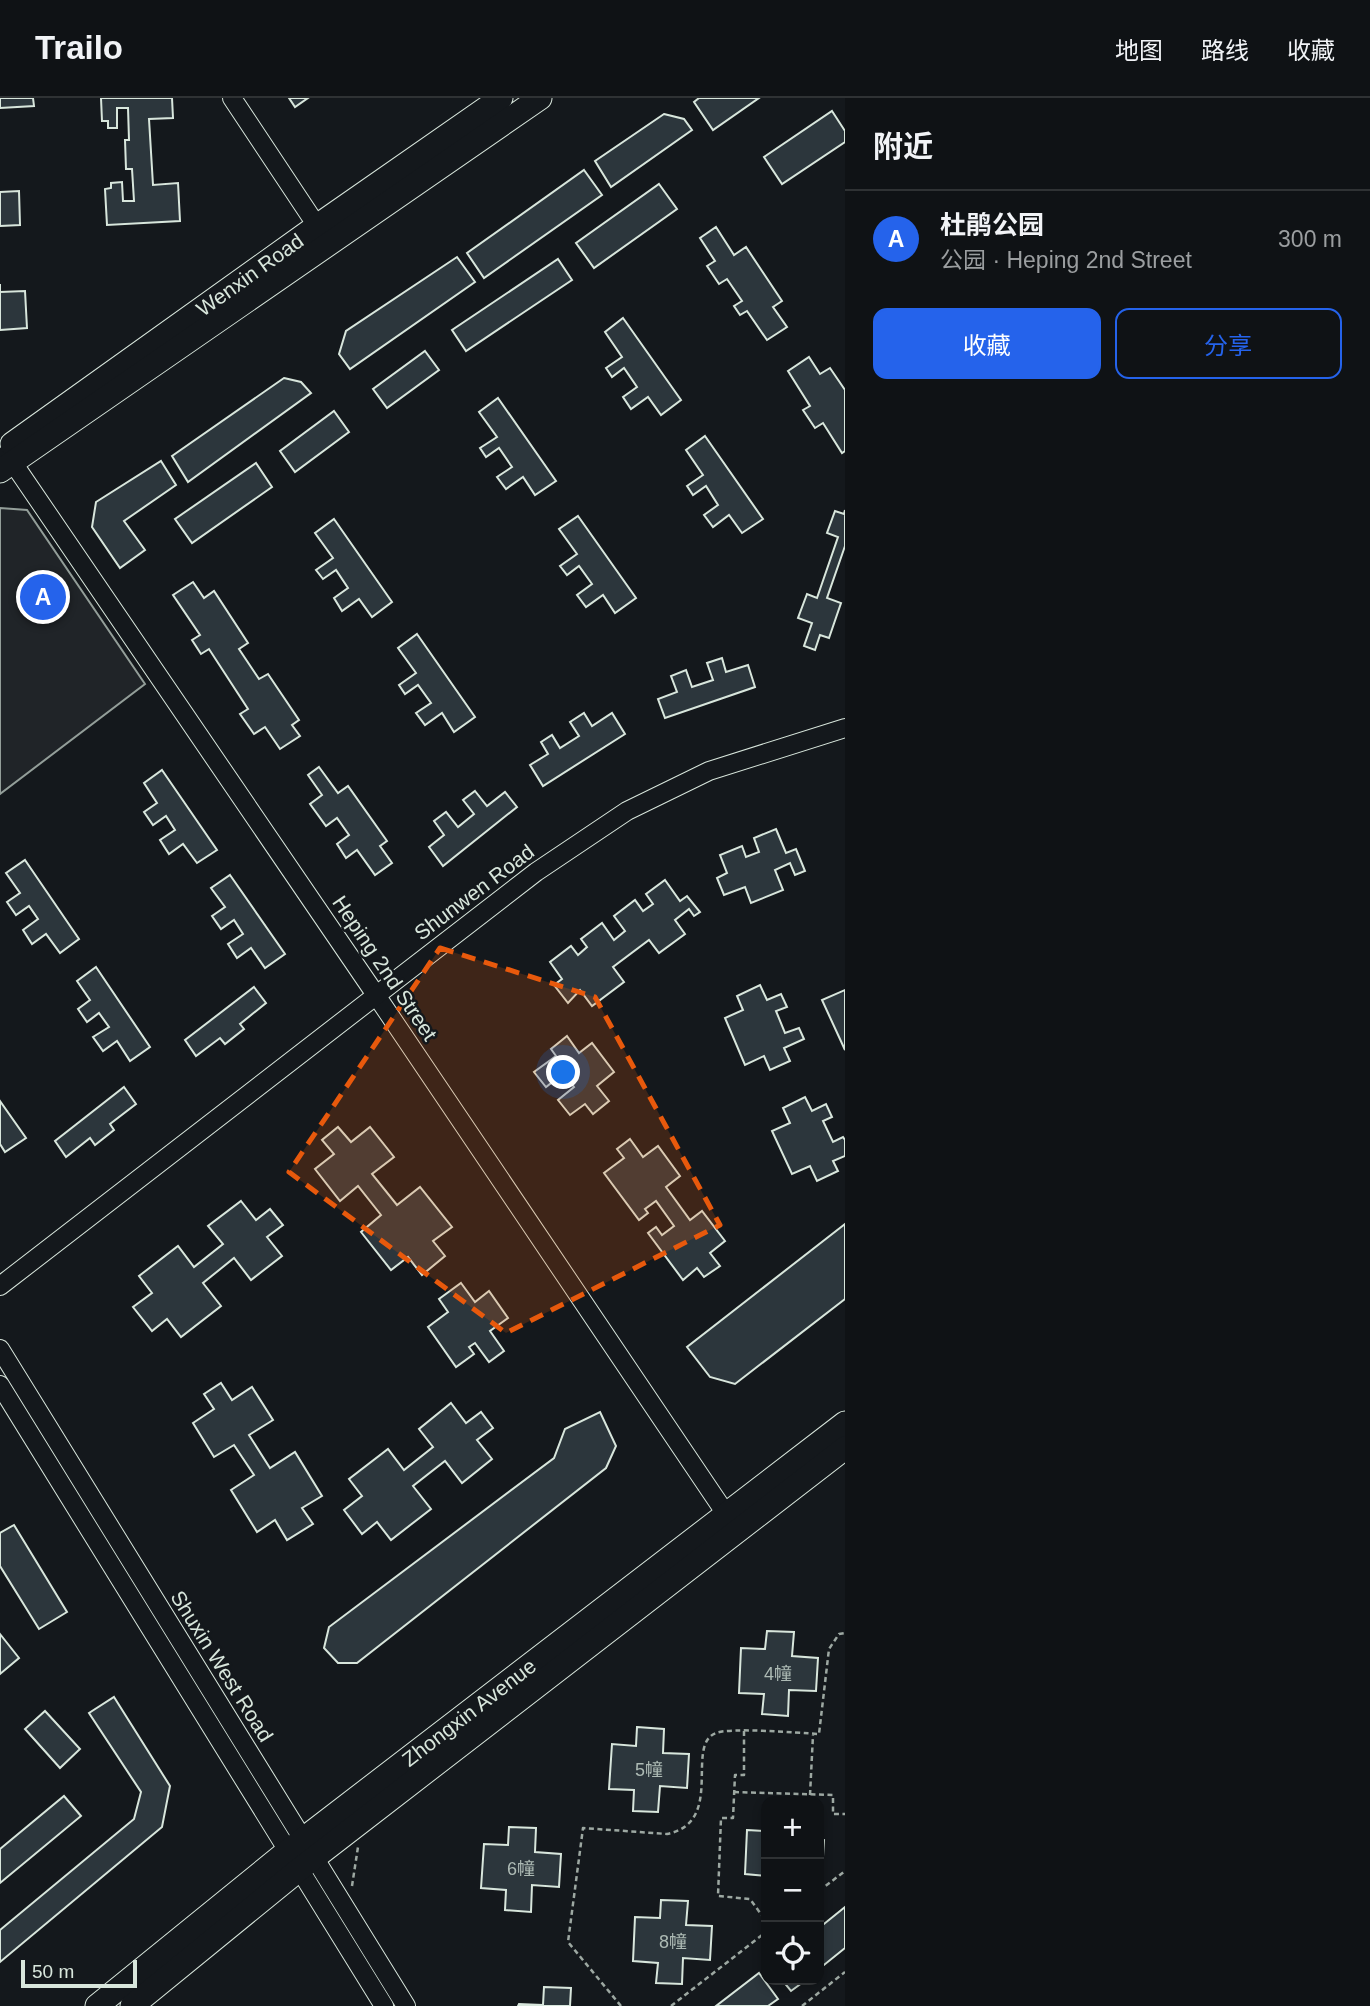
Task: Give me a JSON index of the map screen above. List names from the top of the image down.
{
  "streets": {
    "main road": ["Wenxin Road", "Zhongxin Avenue"],
    "street": ["Shunwen Road", "Heping 2nd Street", "Shuxin West Road"]
  },
  "crossings": [
    ["Wenxin Road", "Heping 2nd Street"],
    ["Shunwen Road", "Heping 2nd Street"],
    ["Heping 2nd Street", "Zhongxin Avenue"],
    ["Shuxin West Road", "Zhongxin Avenue"]
  ],
  "house_numbers": [
    "4幢",
    "5幢",
    "6幢",
    "8幢"
  ],
  "scale_bar": "50 m",
  "page": {
    "header": "Trailo",
    "nav": ["地图", "路线", "收藏"],
    "heading": "附近",
    "list": [
      {
        "mark": "A",
        "name": "杜鹃公园",
        "note": "公园 · Heping 2nd Street",
        "value": "300 m"
      }
    ],
    "buttons": ["收藏", "分享"],
    "pins": "A",
    "map_buttons": ["+", "−"],
    "scale": "50 m"
  }
}
